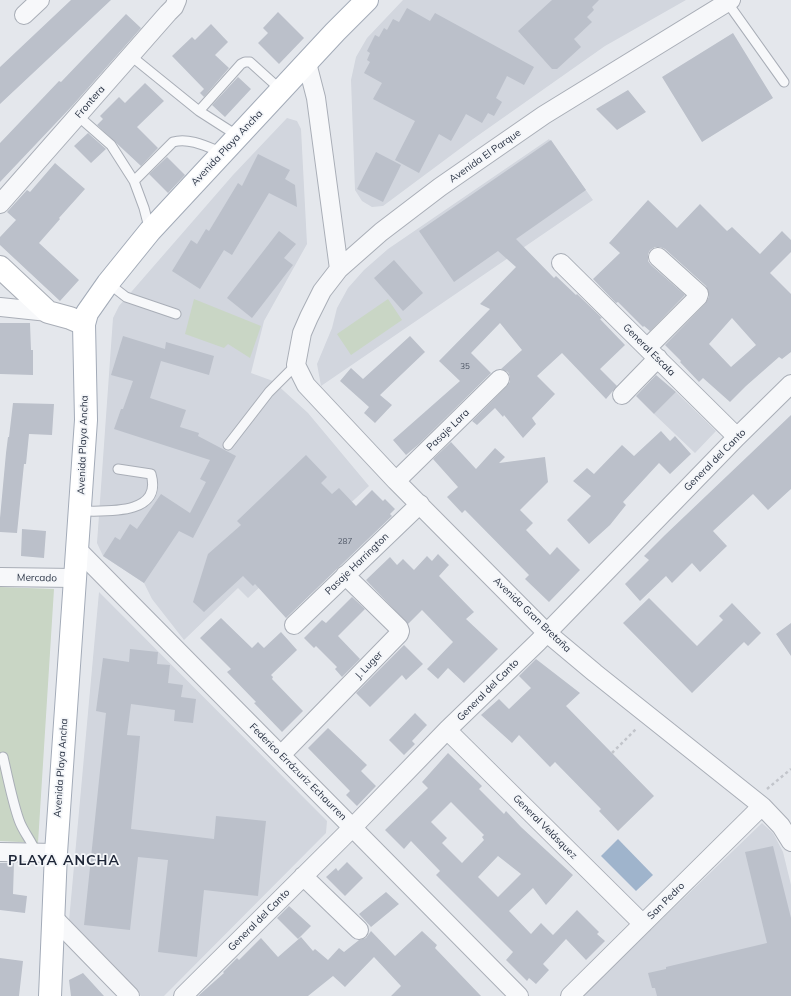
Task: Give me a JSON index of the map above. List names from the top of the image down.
{
  "streets": {
    "main road": ["Avenida Playa Ancha"],
    "street": [
      "Frontera",
      "Avenida El Parque",
      "General Escala",
      "Pasaje Lara",
      "General del Canto",
      "Pasaje Harrington",
      "Mercado",
      "Avenida Gran Bretaña",
      "J. Luger",
      "Federico Errázuriz Echaurren",
      "General Velásquez",
      "San Pedro"
    ]
  },
  "crossings": [
    ["Avenida Playa Ancha", "Mercado"],
    ["Avenida Playa Ancha", "Federico Errázuriz Echaurren"],
    ["Avenida El Parque", "Avenida Gran Bretaña"],
    ["General Escala", "General del Canto"],
    ["Pasaje Lara", "Avenida Gran Bretaña"],
    ["General del Canto", "Avenida Gran Bretaña"],
    ["General del Canto", "Federico Errázuriz Echaurren"],
    ["General del Canto", "General Velásquez"],
    ["Pasaje Harrington", "Avenida Gran Bretaña"],
    ["Pasaje Harrington", "J. Luger"],
    ["Avenida Gran Bretaña", "San Pedro"],
    ["J. Luger", "Federico Errázuriz Echaurren"],
    ["General Velásquez", "San Pedro"]
  ],
  "districts": ["PLAYA ANCHA"],
  "house_numbers": ["35", "287"]
}
